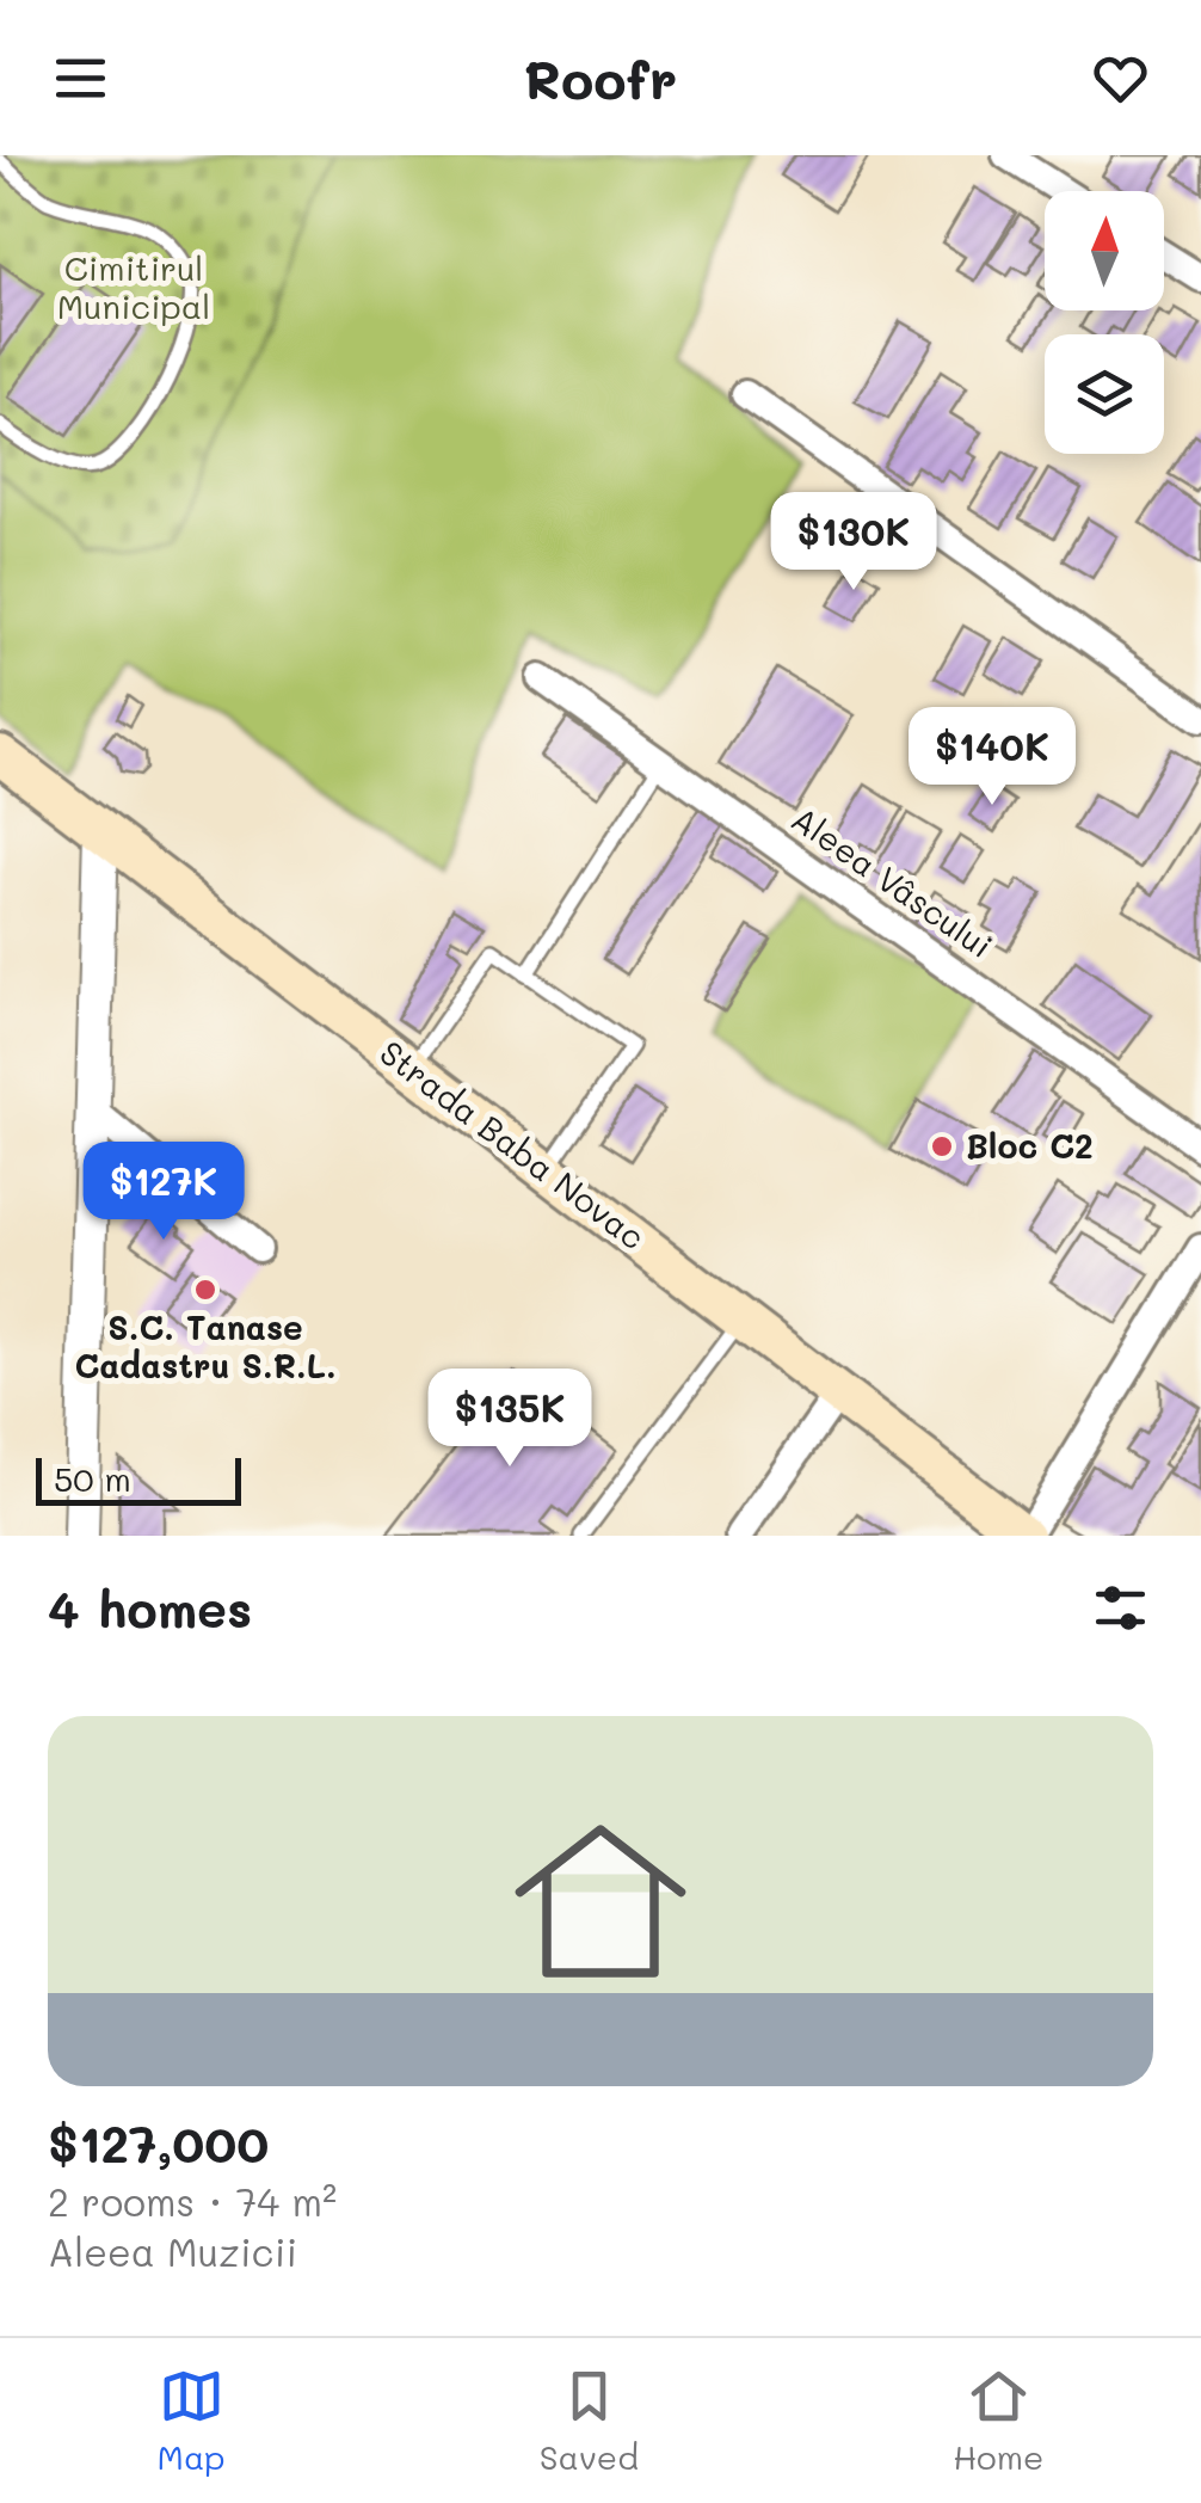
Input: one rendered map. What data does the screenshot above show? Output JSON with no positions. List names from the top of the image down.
{
  "streets": {
    "main road": ["Strada Baba Novac"],
    "street": ["Aleea Vâscului"]
  },
  "parks": ["Cimitirul Municipal"],
  "places": ["Bloc C2", "S.C. Tanase Cadastru S.R.L."],
  "scale_bar": "50 m",
  "north": "top",
  "page": {
    "header": "Roofr",
    "price": [
      "$130K",
      "$140K",
      "$127K",
      "$135K"
    ],
    "scale": "50 m",
    "heading": "4 homes",
    "list": [
      {
        "name": "$127,000",
        "note": "2 rooms · 74 m² · Aleea Muzicii"
      }
    ],
    "tabs": ["Map", "Saved", "Home"]
  }
}
